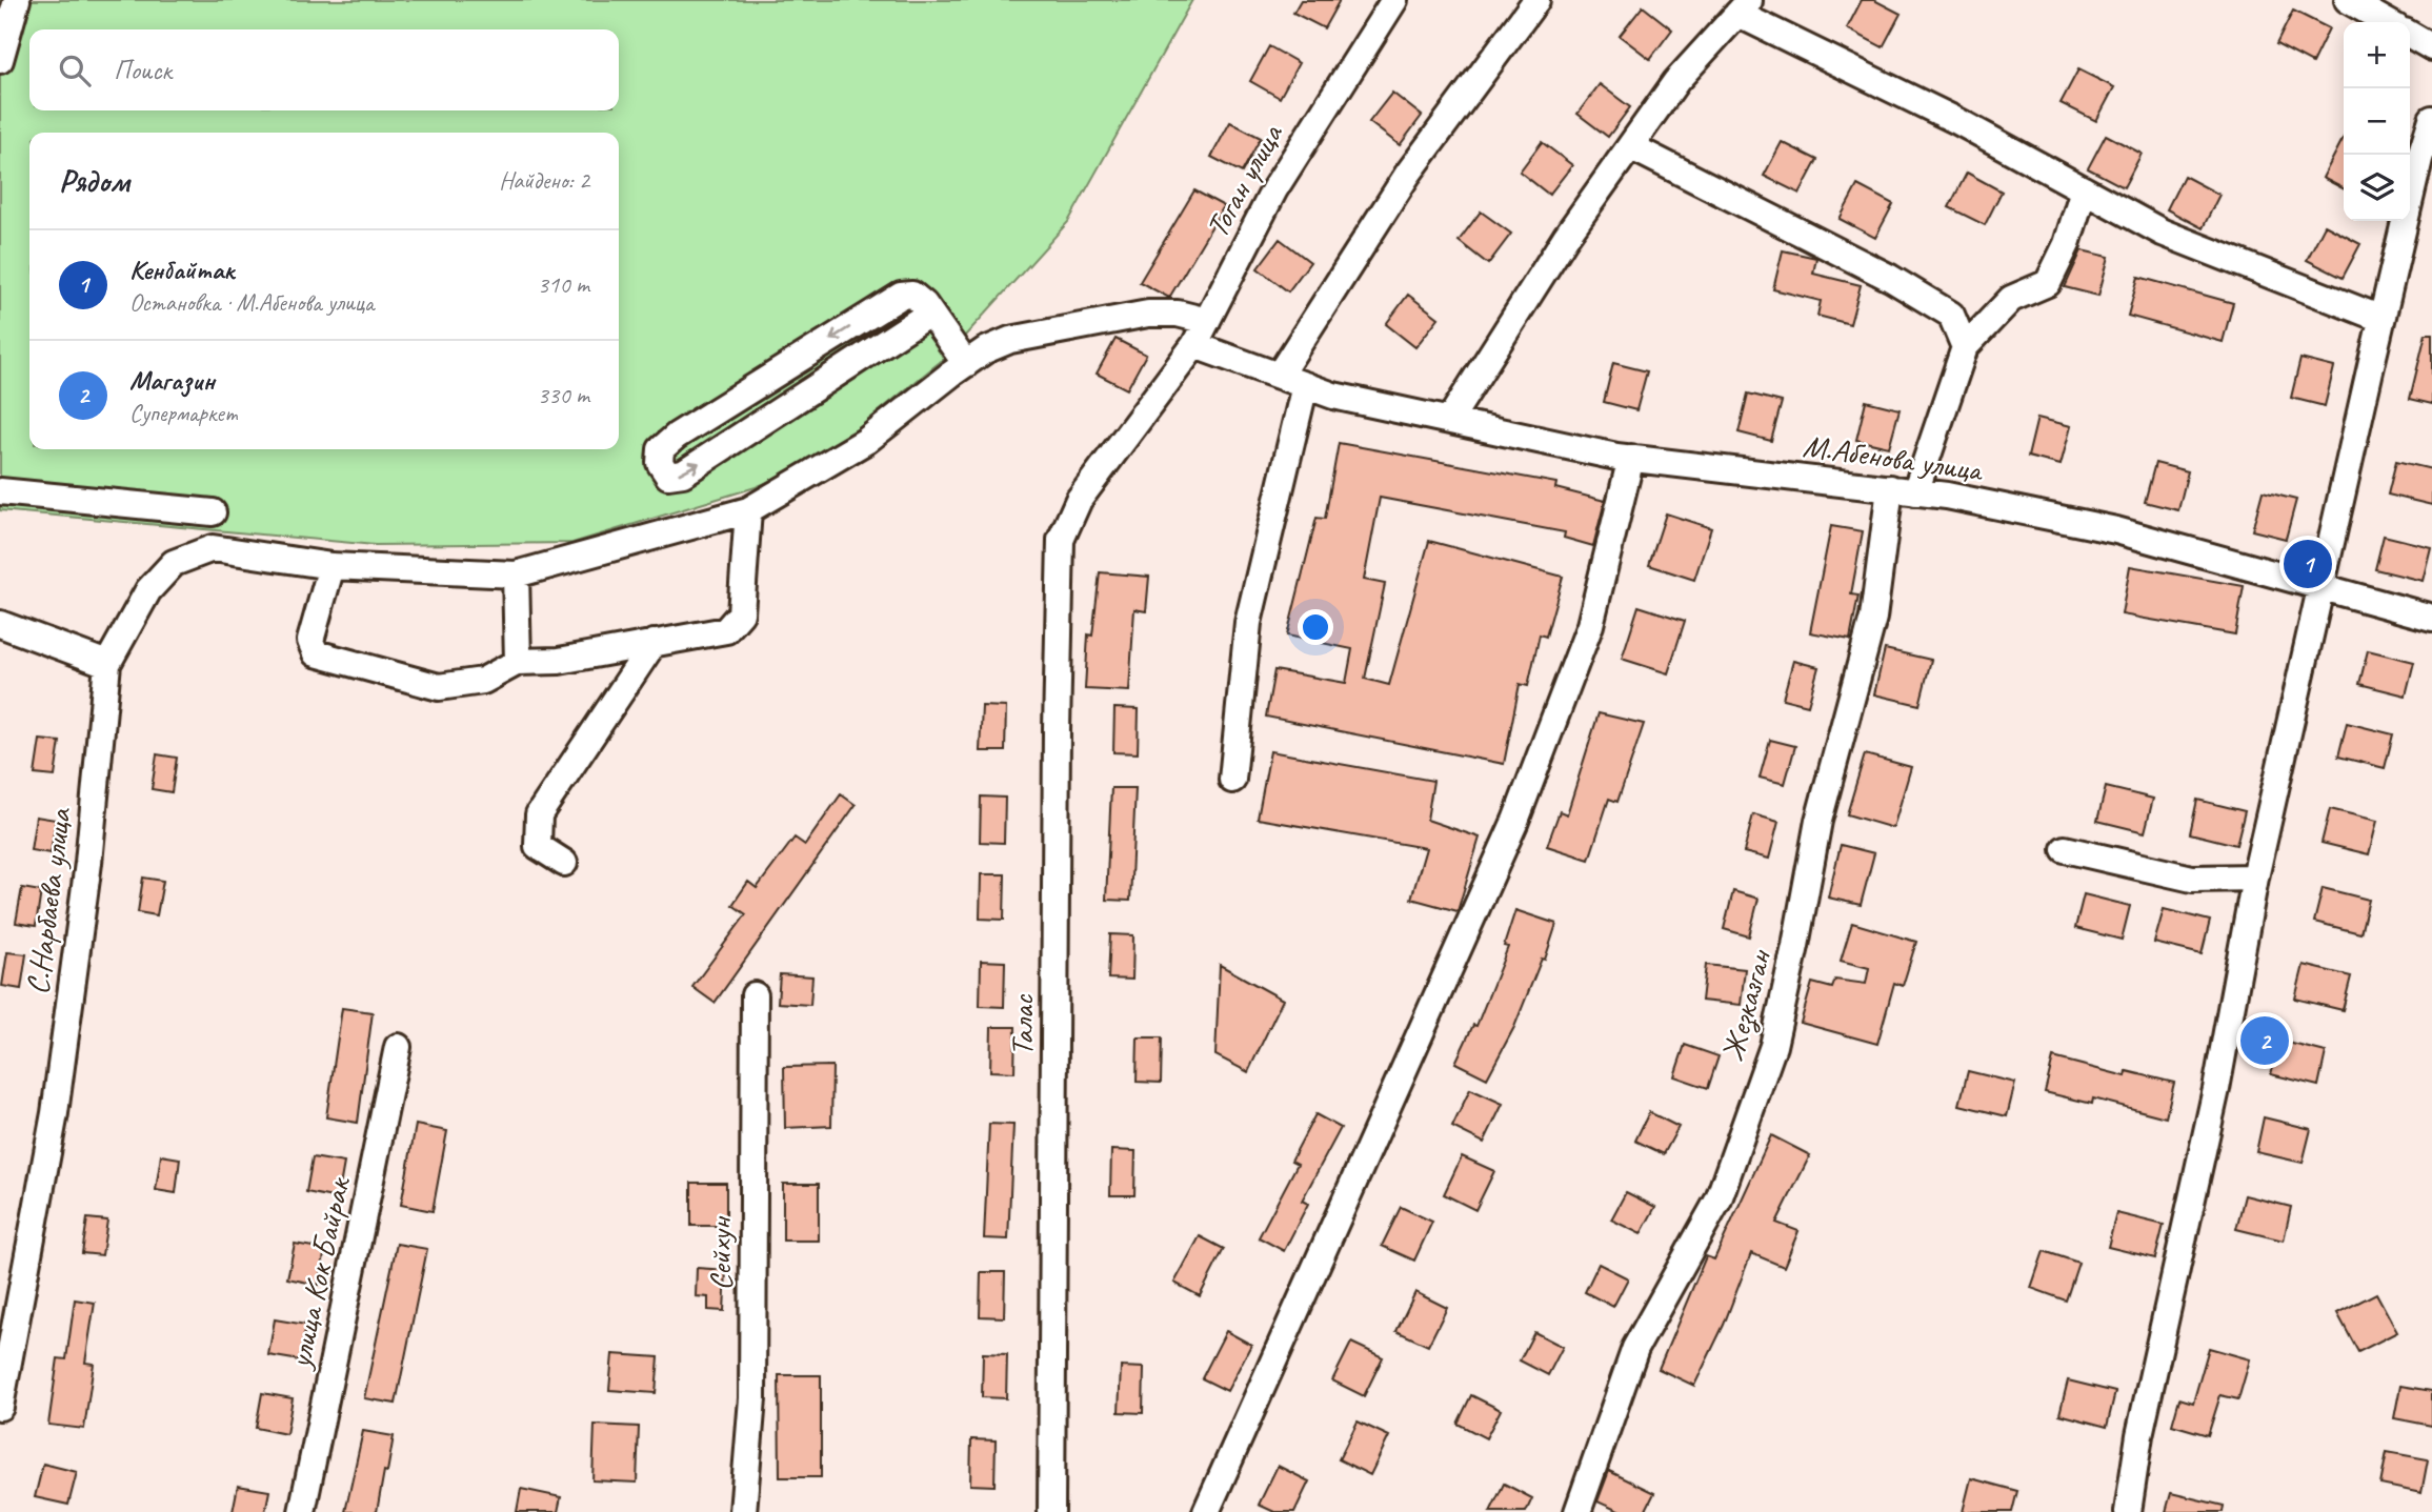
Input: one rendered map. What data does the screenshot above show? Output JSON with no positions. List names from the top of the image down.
{
  "streets": {
    "street": [
      "Тоган улица",
      "М.Абенова улица",
      "С.Нарбаева улица",
      "Жезказган",
      "Талас",
      "Сейхун",
      "улица Кок Байрак"
    ]
  },
  "crossings": [
    ["Тоган улица", "М.Абенова улица"],
    ["Тоган улица", "Талас"],
    ["М.Абенова улица", "Жезказган"]
  ],
  "page": {
    "map_buttons": ["+", "−"],
    "search": "Поиск",
    "heading": ["Рядом", "Найдено: 2"],
    "list": [
      {
        "mark": "1",
        "name": "Кенбайтак",
        "note": "Остановка · М.Абенова улица",
        "value": "310 m"
      },
      {
        "mark": "2",
        "name": "Магазин",
        "note": "Супермаркет",
        "value": "330 m"
      }
    ],
    "pins": ["1", "2"]
  }
}
